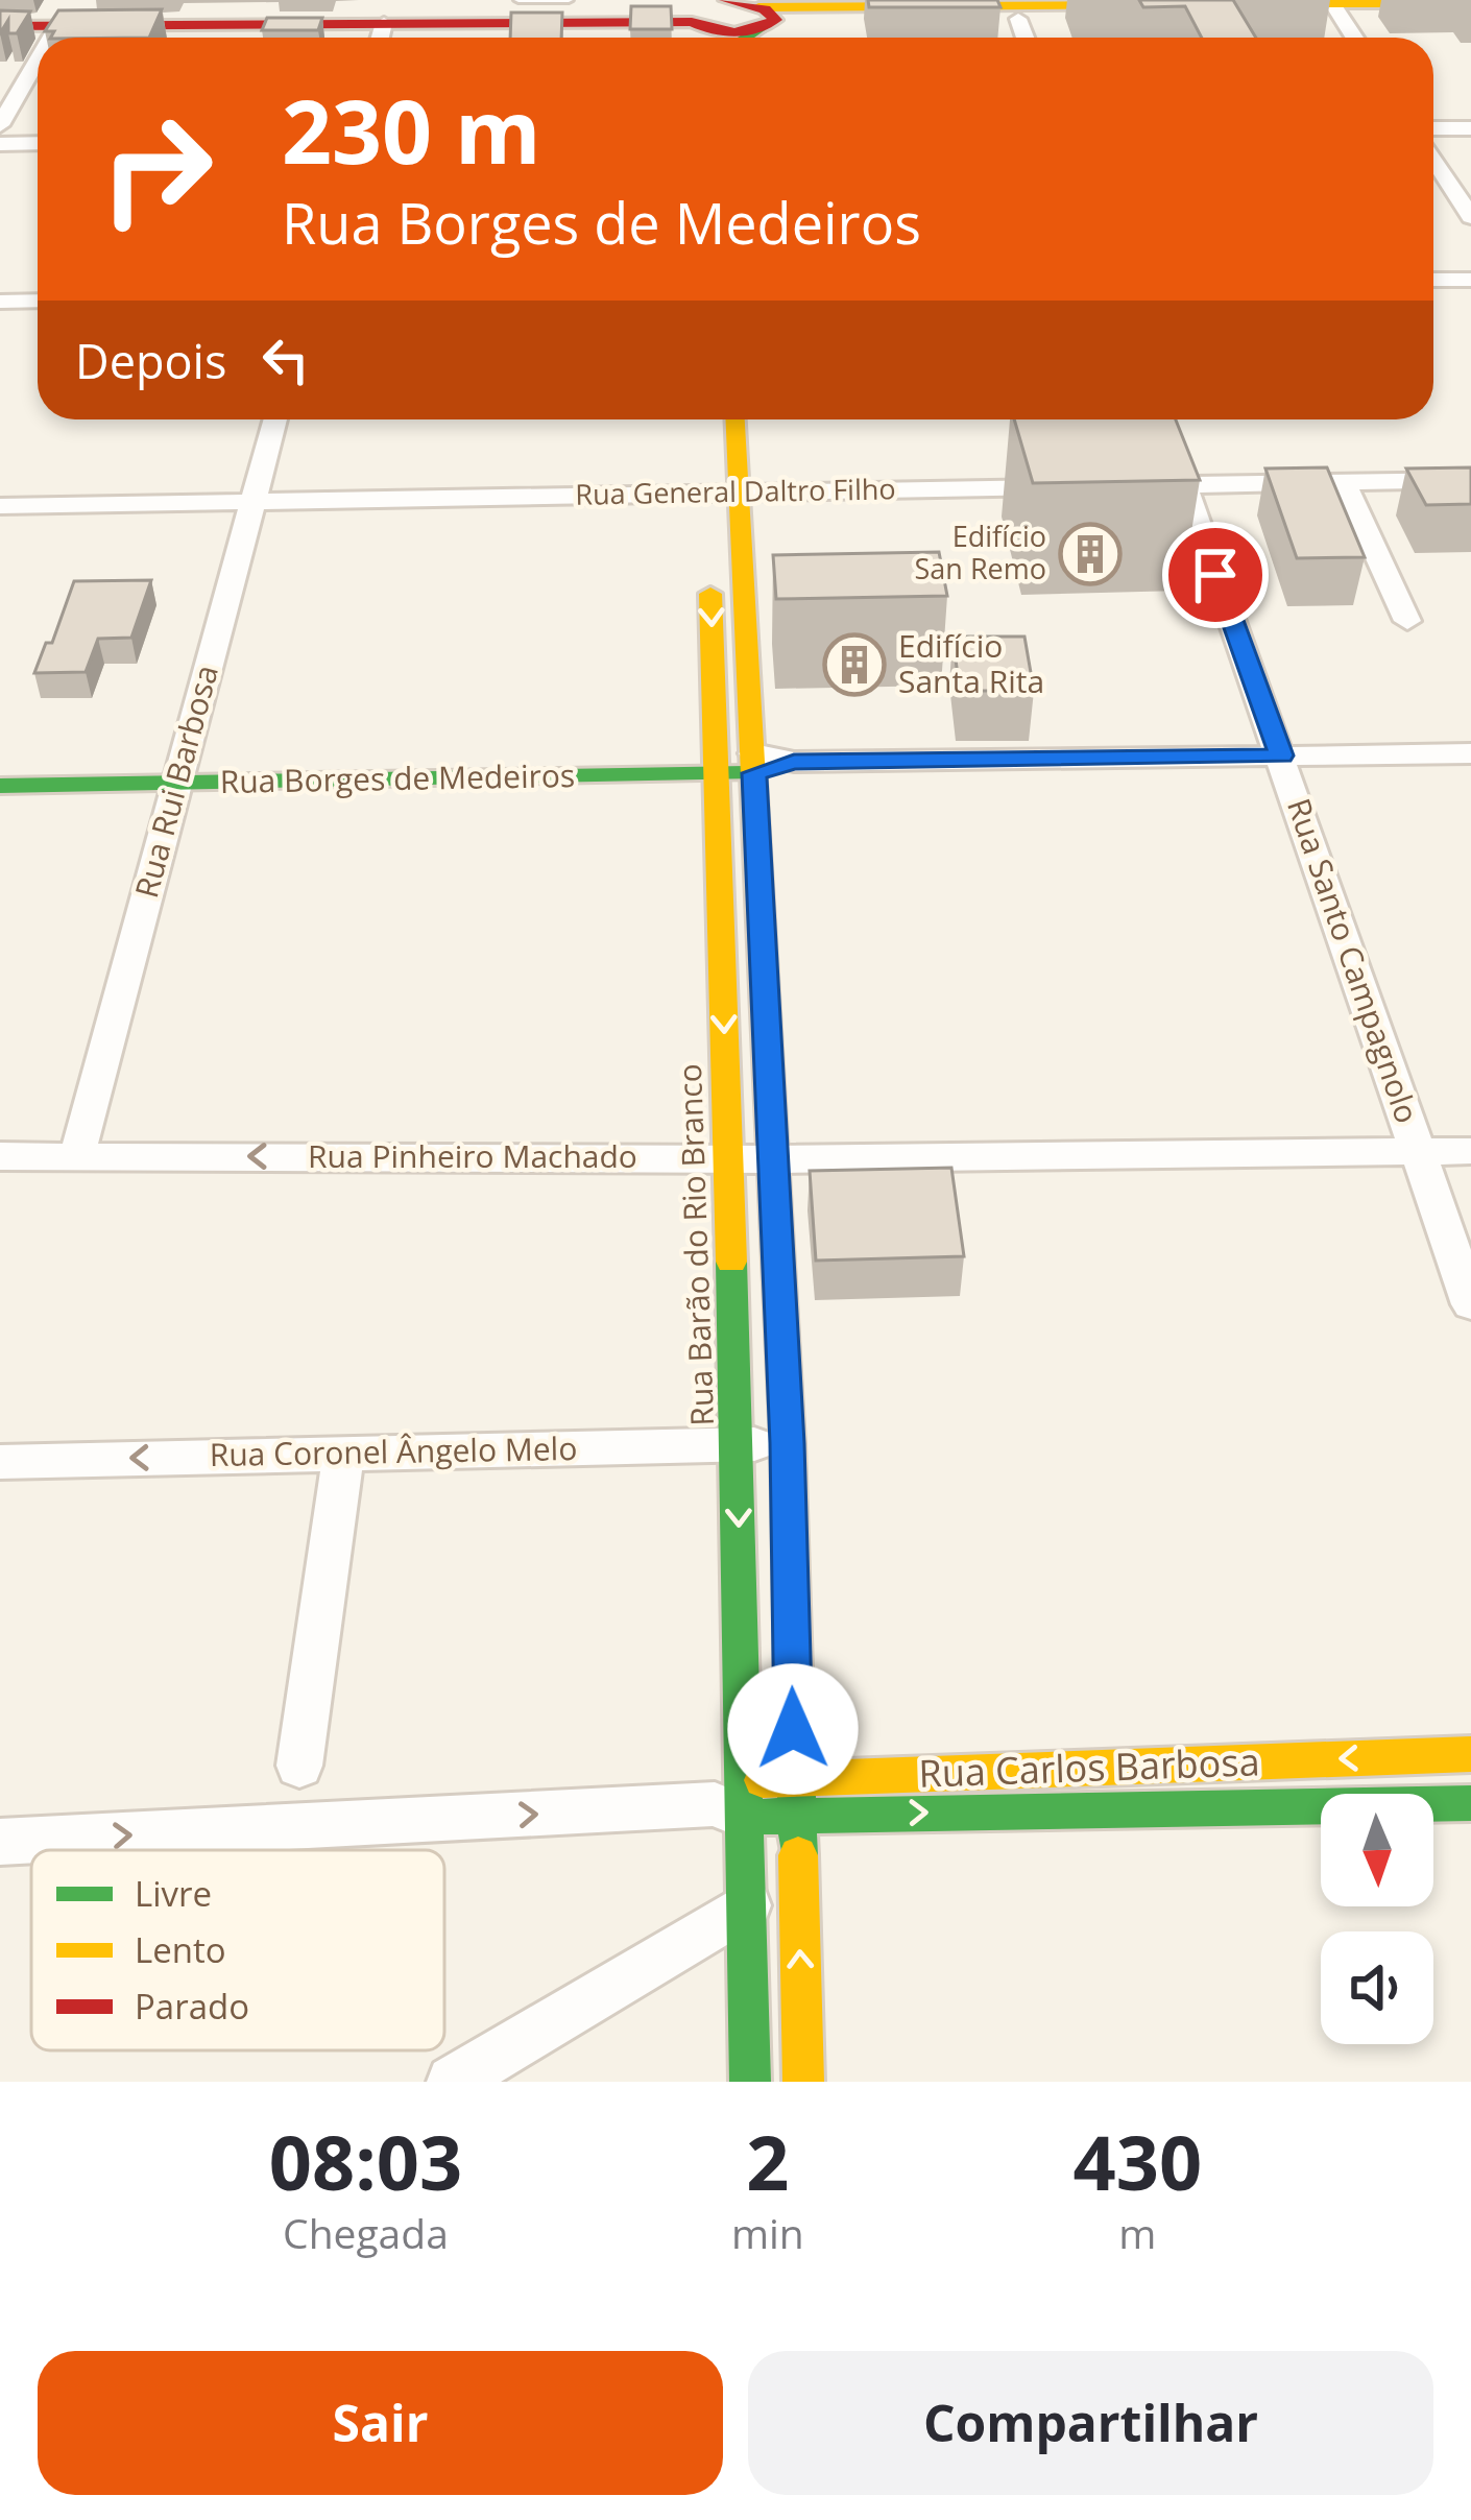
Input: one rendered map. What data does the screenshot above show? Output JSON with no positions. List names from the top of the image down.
{
  "streets": {
    "main road": ["Rua Borges de Medeiros", "Rua Barão do Rio Branco", "Rua Carlos Barbosa"],
    "street": [
      "Rua General Daltro Filho",
      "Rua Rui Barbosa",
      "Rua Santo Campagnolo",
      "Rua Pinheiro Machado",
      "Rua Coronel Ângelo Melo"
    ]
  },
  "crossings": [
    ["Rua General Daltro Filho", "Rua Rui Barbosa"],
    ["Rua Borges de Medeiros", "Rua Rui Barbosa"],
    ["Rua Rui Barbosa", "Rua Pinheiro Machado"],
    ["Rua Santo Campagnolo", "Rua Pinheiro Machado"],
    ["Rua Pinheiro Machado", "Rua Barão do Rio Branco"],
    ["Rua Barão do Rio Branco", "Rua Coronel Ângelo Melo"],
    ["Rua Barão do Rio Branco", "Rua Carlos Barbosa"]
  ],
  "one_way": ["Rua Pinheiro Machado", "Rua Coronel Ângelo Melo"],
  "places": {
    "building": ["Edifício San Remo", "Edifício Santa Rita"]
  },
  "legend": ["Livre", "Lento", "Parado"],
  "north": "bottom",
  "page": {
    "turn": ["230 m", "Rua Borges de Medeiros"],
    "then": "Depois",
    "eta": [
      "08:03",
      "Chegada",
      "2",
      "min",
      "430",
      "m"
    ],
    "buttons": ["Sair", "Compartilhar"]
  }
}
